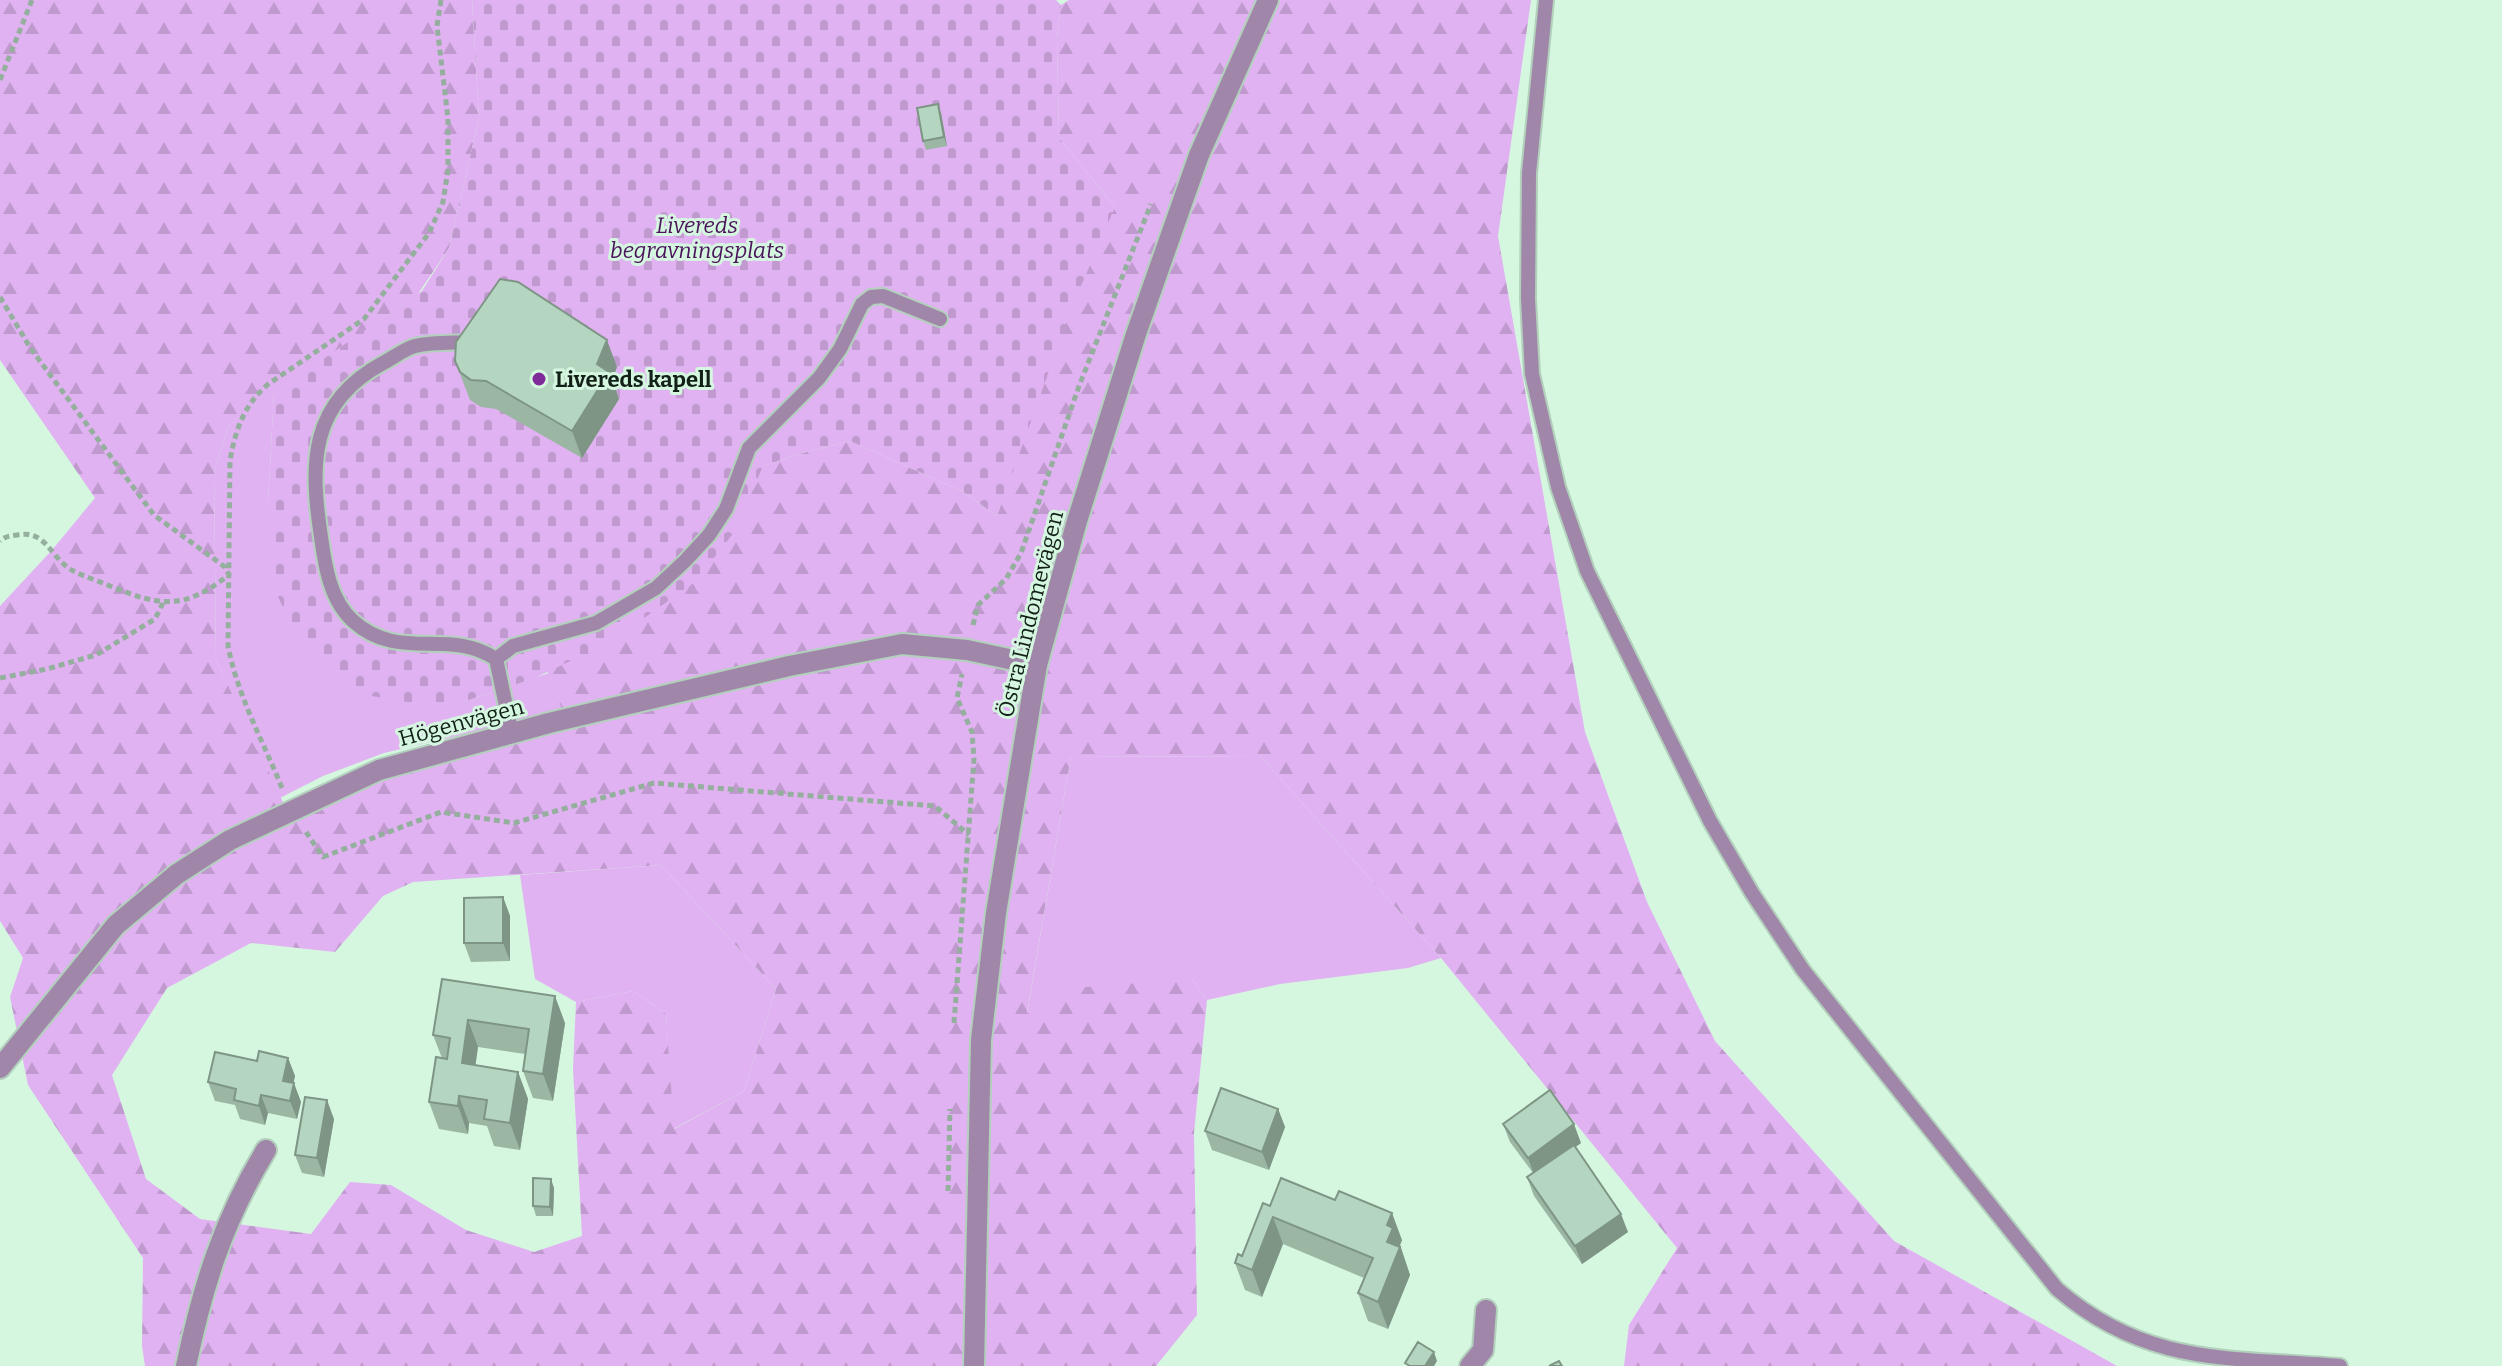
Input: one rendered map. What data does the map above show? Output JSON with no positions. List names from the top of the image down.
{
  "streets": {
    "street": ["Östra Lindomevägen", "Högenvägen"]
  },
  "crossings": [
    ["Östra Lindomevägen", "Högenvägen"]
  ],
  "parks": ["Livereds begravningsplats"],
  "places": ["Livereds kapell"]
}
